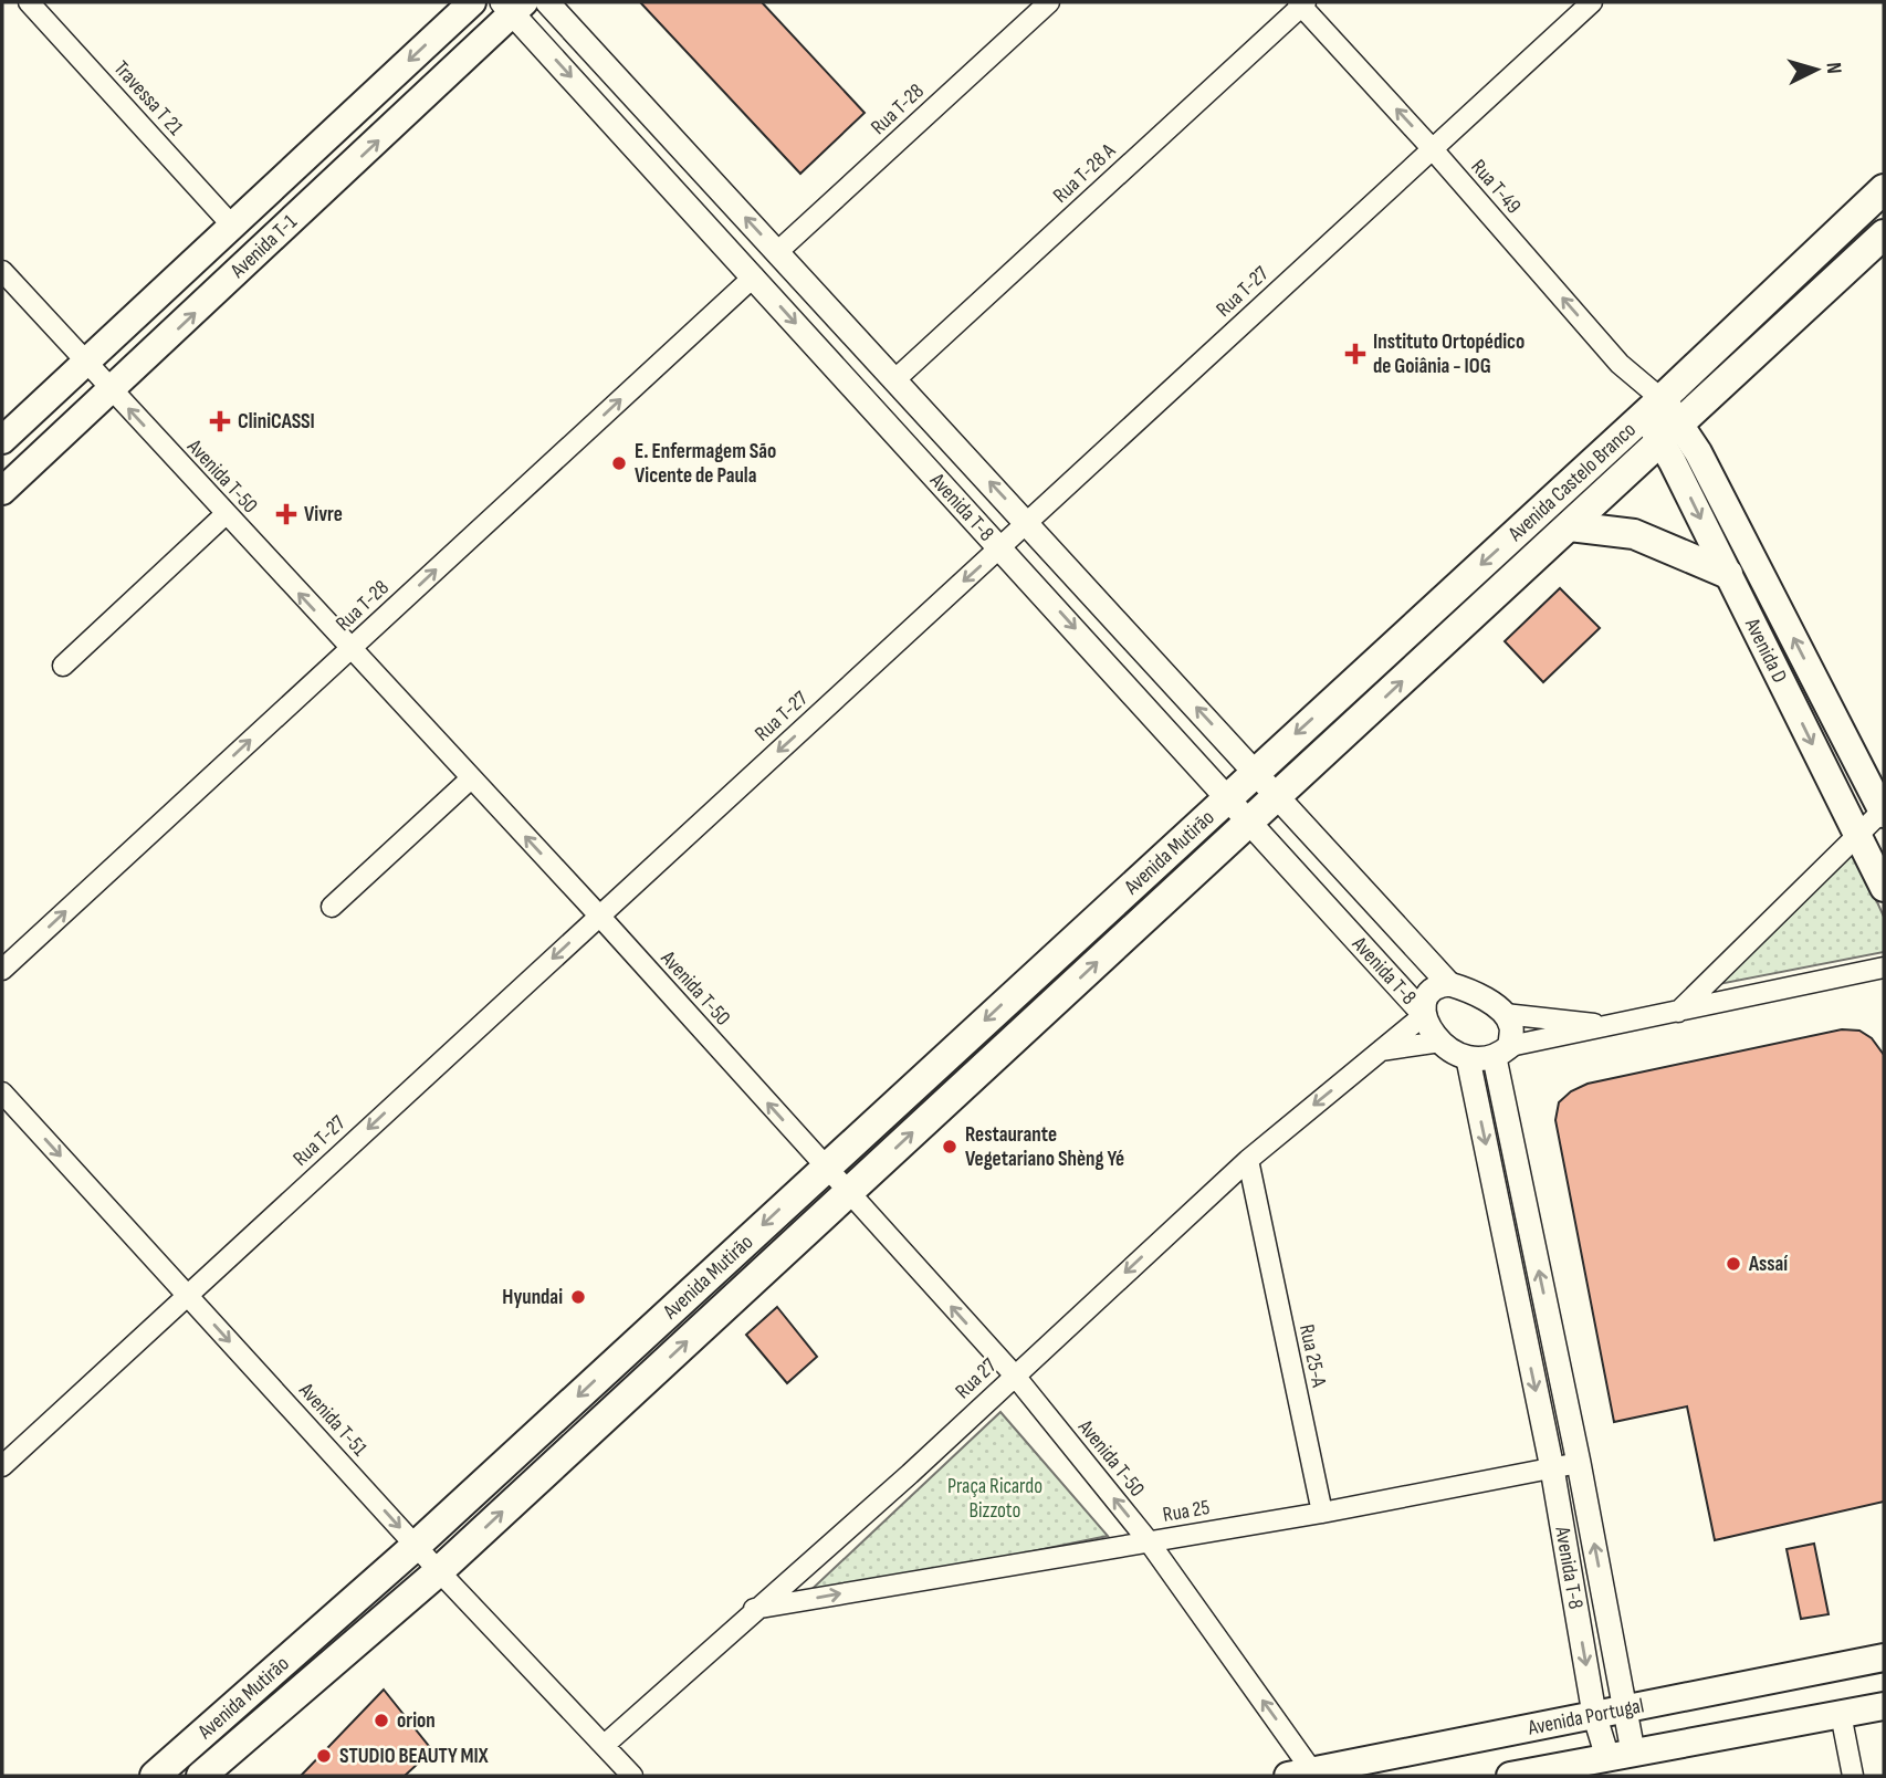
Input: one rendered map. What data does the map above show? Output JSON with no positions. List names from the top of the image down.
{
  "streets": {
    "main road": [
      "Avenida T-1",
      "Avenida Castelo Branco",
      "Avenida D",
      "Avenida Mutirão",
      "Avenida Portugal"
    ],
    "street": [
      "Travessa T 21",
      "Rua T-28",
      "Rua T-28 A",
      "Rua T-49",
      "Rua T-27",
      "Avenida T-50",
      "Avenida T-8",
      "Rua 25-A",
      "Rua 27",
      "Avenida T-51",
      "Rua 25"
    ]
  },
  "crossings": [
    ["Travessa T 21", "Avenida T-1"],
    ["Rua T-28", "Avenida T-50"],
    ["Rua T-28", "Avenida T-8"],
    ["Rua T-28 A", "Rua T-49"],
    ["Rua T-28 A", "Avenida T-8"],
    ["Rua T-49", "Rua T-27"],
    ["Rua T-49", "Avenida Castelo Branco"],
    ["Rua T-49", "Avenida D"],
    ["Avenida T-1", "Avenida T-50"],
    ["Avenida T-1", "Avenida T-8"],
    ["Rua T-27", "Avenida T-50"],
    ["Rua T-27", "Avenida T-8"],
    ["Rua T-27", "Avenida T-51"],
    ["Avenida T-50", "Avenida Mutirão"],
    ["Avenida T-50", "Rua 27"],
    ["Avenida T-50", "Rua 25"],
    ["Avenida T-50", "Avenida Portugal"],
    ["Avenida Castelo Branco", "Avenida T-8"],
    ["Avenida Castelo Branco", "Avenida D"],
    ["Avenida Castelo Branco", "Avenida Mutirão"],
    ["Avenida T-8", "Avenida Mutirão"],
    ["Avenida T-8", "Rua 27"],
    ["Avenida T-8", "Rua 25"],
    ["Avenida T-8", "Avenida Portugal"],
    ["Avenida Mutirão", "Avenida T-51"],
    ["Rua 25-A", "Rua 27"],
    ["Rua 25-A", "Rua 25"],
    ["Rua 27", "Avenida T-51"],
    ["Rua 27", "Rua 25"]
  ],
  "one_way": [
    "Rua T-28",
    "Rua T-49",
    "Rua T-27",
    "Avenida T-50",
    "Rua 27",
    "Avenida T-51",
    "Rua 25"
  ],
  "parks": ["Praça Ricardo Bizzoto"],
  "places": {
    "health": ["Instituto Ortopédico de Goiânia - IOG", "CliniCASSI", "Vivre"],
    "other": [
      "E. Enfermagem São Vicente de Paula",
      "Restaurante Vegetariano Shèng Yé",
      "Assaí",
      "Hyundai",
      "orion",
      "STUDIO BEAUTY MIX"
    ]
  },
  "north": "right"
}
